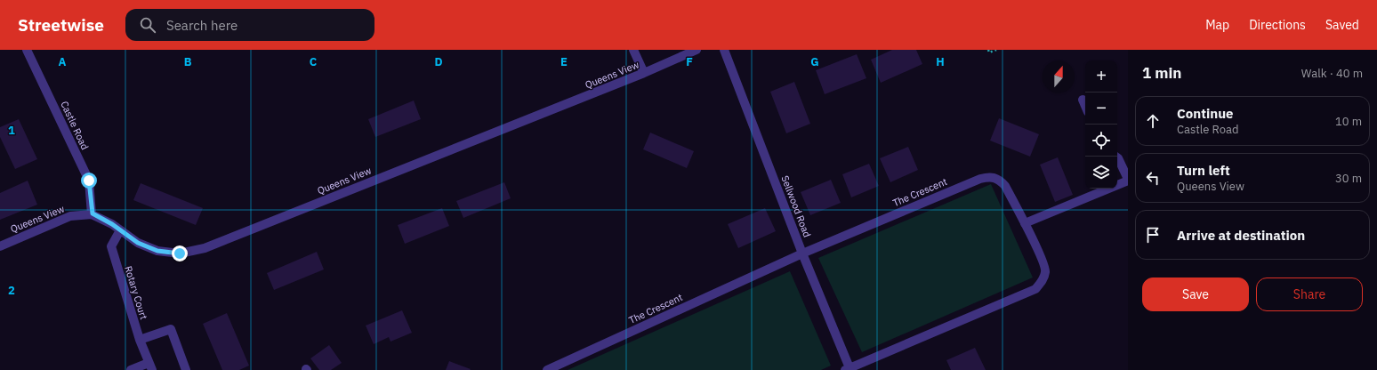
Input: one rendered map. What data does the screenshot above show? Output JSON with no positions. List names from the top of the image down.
{
  "streets": {
    "street": [
      "Queens View",
      "Castle Road",
      "The Crescent",
      "Sellwood Road",
      "Rotary Court"
    ]
  },
  "crossings": [
    ["Queens View", "Castle Road"],
    ["Queens View", "Rotary Court"],
    ["The Crescent", "Sellwood Road"]
  ],
  "north": "top",
  "page": {
    "header": "Streetwise",
    "search": "Search here",
    "nav": ["Map", "Directions", "Saved"],
    "heading": ["1 min", "Walk · 40 m"],
    "map_buttons": ["+", "−"],
    "list": [
      ["Continue", "Castle Road", "10 m"],
      ["Turn left", "Queens View", "30 m"],
      "Arrive at destination"
    ],
    "buttons": ["Save", "Share"]
  },
  "grid": {
    "columns": [
      "A",
      "B",
      "C",
      "D",
      "E",
      "F",
      "G",
      "H"
    ],
    "rows": ["1", "2"]
  }
}
